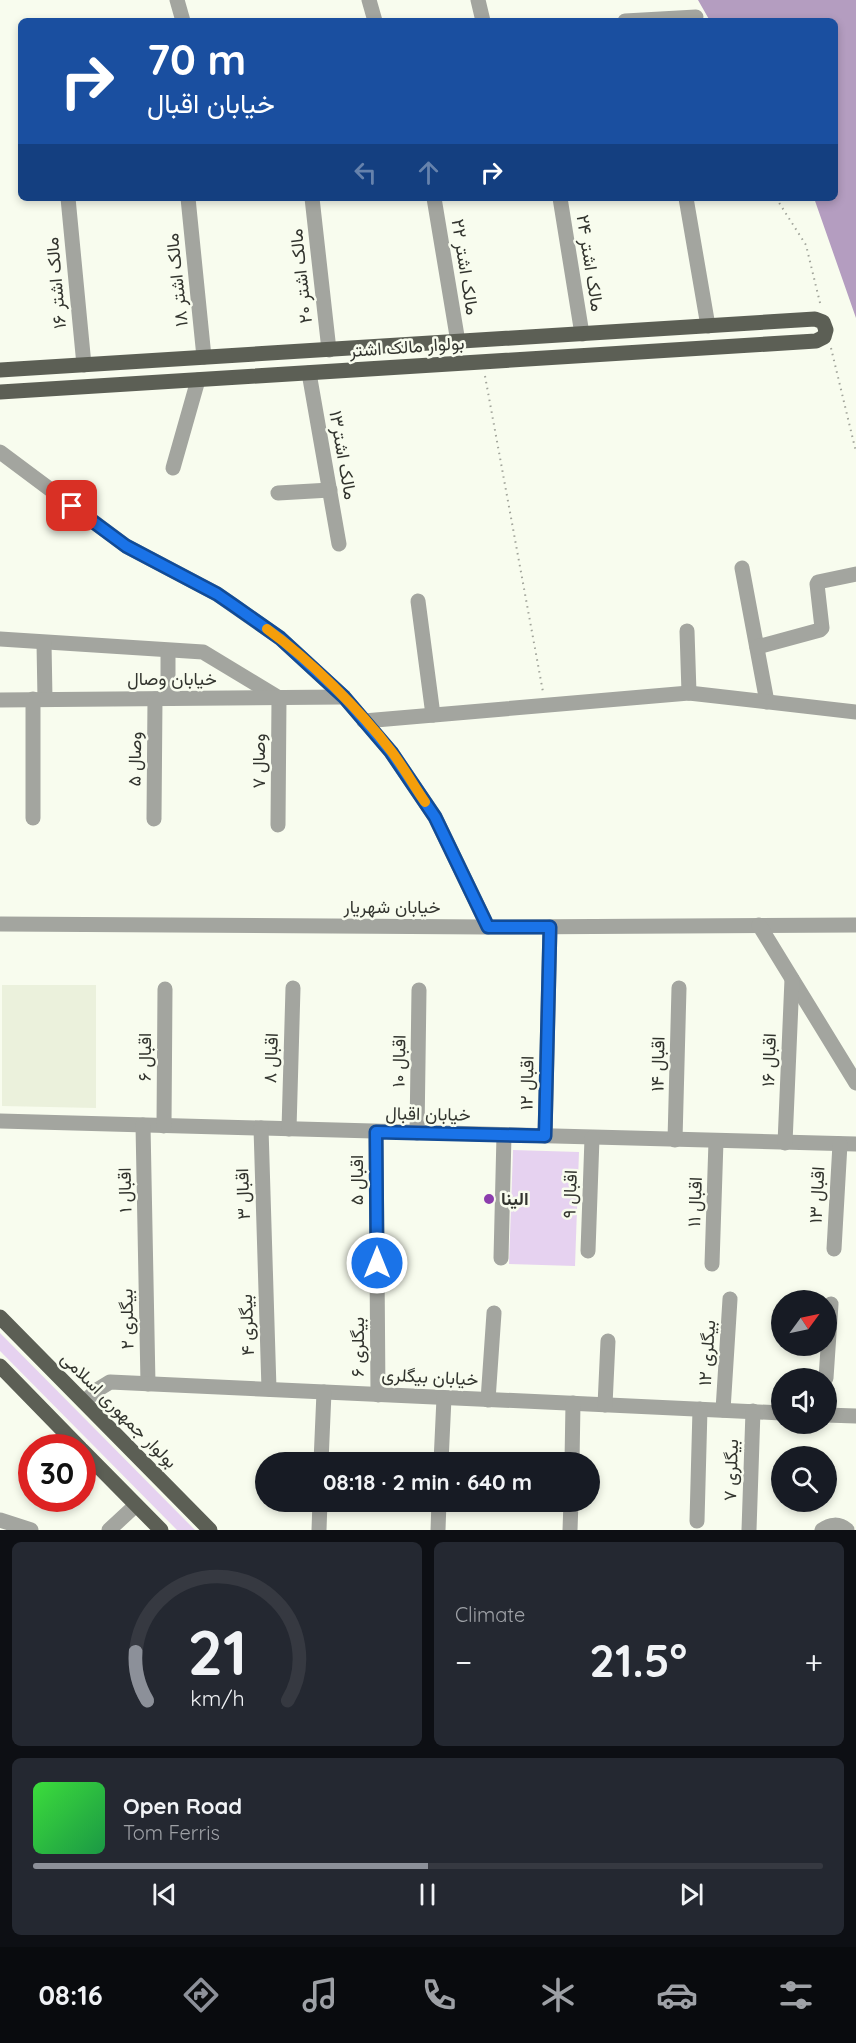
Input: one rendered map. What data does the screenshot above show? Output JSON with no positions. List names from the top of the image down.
{
  "streets": {
    "main road": ["بولوار مالک اشتر", "بولوار جمهوری اسلامی"],
    "street": [
      "مالک اشتر ۲۴",
      "مالک اشتر ۲۲",
      "مالک اشتر ۲۰",
      "مالک اشتر ۱۸",
      "مالک اشتر ۱۶",
      "مالک اشتر۱۳",
      "خیابان وصال",
      "وصال ۵",
      "وصال ۷",
      "خیابان شهریار",
      "اقبال ۶",
      "اقبال ۸",
      "اقبال ۱۶",
      "اقبال ۱۰",
      "اقبال ۱۴",
      "اقبال ۱۲",
      "خیابان اقبال",
      "اقبال ۵",
      "اقبال ۱",
      "اقبال ۳",
      "اقبال ۹",
      "اقبال ۱۳",
      "اقبال ۱۱",
      "بیگلری ۲",
      "بیگلری ۴",
      "بیگلری ۶",
      "بیگلری ۱۲",
      "خیابان بیگلری",
      "بیگلری ۷"
    ]
  },
  "crossings": [
    ["مالک اشتر ۲۴", "بولوار مالک اشتر"],
    ["مالک اشتر ۲۲", "بولوار مالک اشتر"],
    ["مالک اشتر ۲۰", "بولوار مالک اشتر"],
    ["مالک اشتر ۱۸", "بولوار مالک اشتر"],
    ["مالک اشتر ۱۶", "بولوار مالک اشتر"],
    ["بولوار مالک اشتر", "مالک اشتر۱۳"],
    ["خیابان وصال", "وصال ۵"],
    ["خیابان وصال", "وصال ۷"],
    ["خیابان شهریار", "اقبال ۱۲"],
    ["اقبال ۶", "خیابان اقبال"],
    ["اقبال ۸", "خیابان اقبال"],
    ["اقبال ۱۶", "خیابان اقبال"],
    ["اقبال ۱۰", "خیابان اقبال"],
    ["اقبال ۱۴", "خیابان اقبال"],
    ["اقبال ۱۲", "خیابان اقبال"],
    ["خیابان اقبال", "اقبال ۵"],
    ["خیابان اقبال", "اقبال ۱"],
    ["خیابان اقبال", "اقبال ۳"],
    ["خیابان اقبال", "اقبال ۹"],
    ["خیابان اقبال", "اقبال ۱۳"],
    ["خیابان اقبال", "اقبال ۱۱"],
    ["اقبال ۵", "بیگلری ۶"],
    ["اقبال ۱", "بیگلری ۲"],
    ["اقبال ۳", "بیگلری ۴"],
    ["بیگلری ۲", "خیابان بیگلری"],
    ["بیگلری ۴", "خیابان بیگلری"],
    ["بیگلری ۶", "خیابان بیگلری"],
    ["بیگلری ۱۲", "خیابان بیگلری"],
    ["خیابان بیگلری", "بولوار جمهوری اسلامی"],
    ["خیابان بیگلری", "بیگلری ۷"]
  ],
  "places": ["الینا"],
  "north": "top right",
  "page": {
    "turn": ["70 m", "خیابان اقبال"],
    "limit": "30",
    "trip": "08:18 · 2 min · 640 m",
    "tile": "Climate",
    "heat": ["−", "21.5°", "+"],
    "song": ["Open Road", "Tom Ferris"],
    "tabs": "08:16",
    "gauge": ["21", "km/h"]
  }
}
